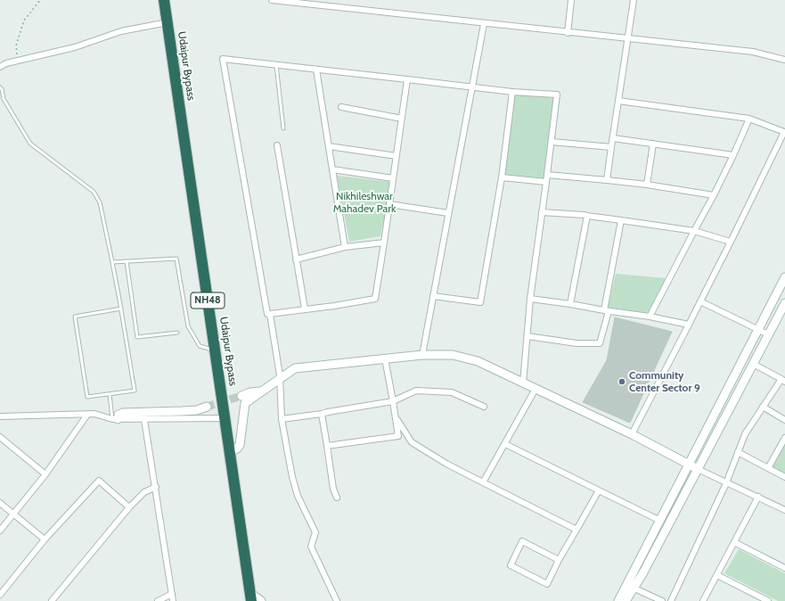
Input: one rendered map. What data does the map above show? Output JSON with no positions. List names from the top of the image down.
{
  "streets": {
    "highway": ["Udaipur Bypass", "NH48"]
  },
  "parks": ["Nikhileshwar Mahadev Park"],
  "places": ["Community Center Sector 9"]
}
